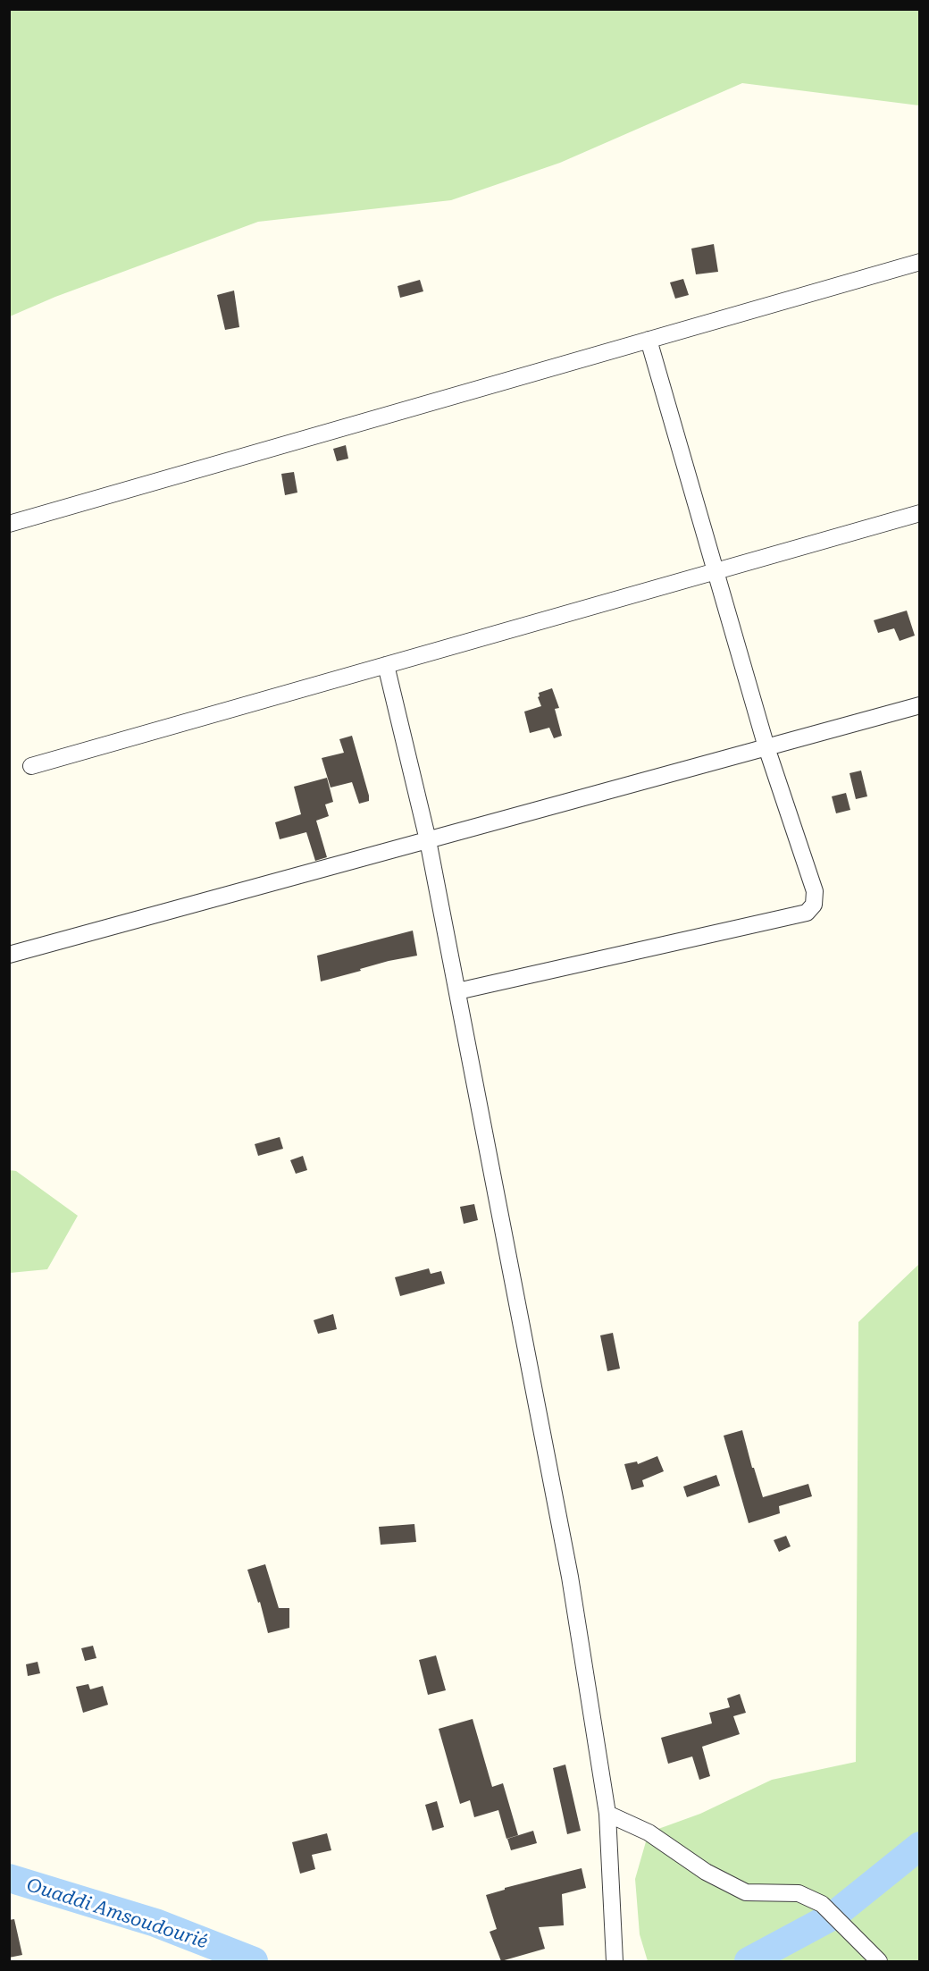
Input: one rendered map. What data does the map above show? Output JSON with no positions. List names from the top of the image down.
{
  "water": ["Ouaddi Amsoudourié"]
}
